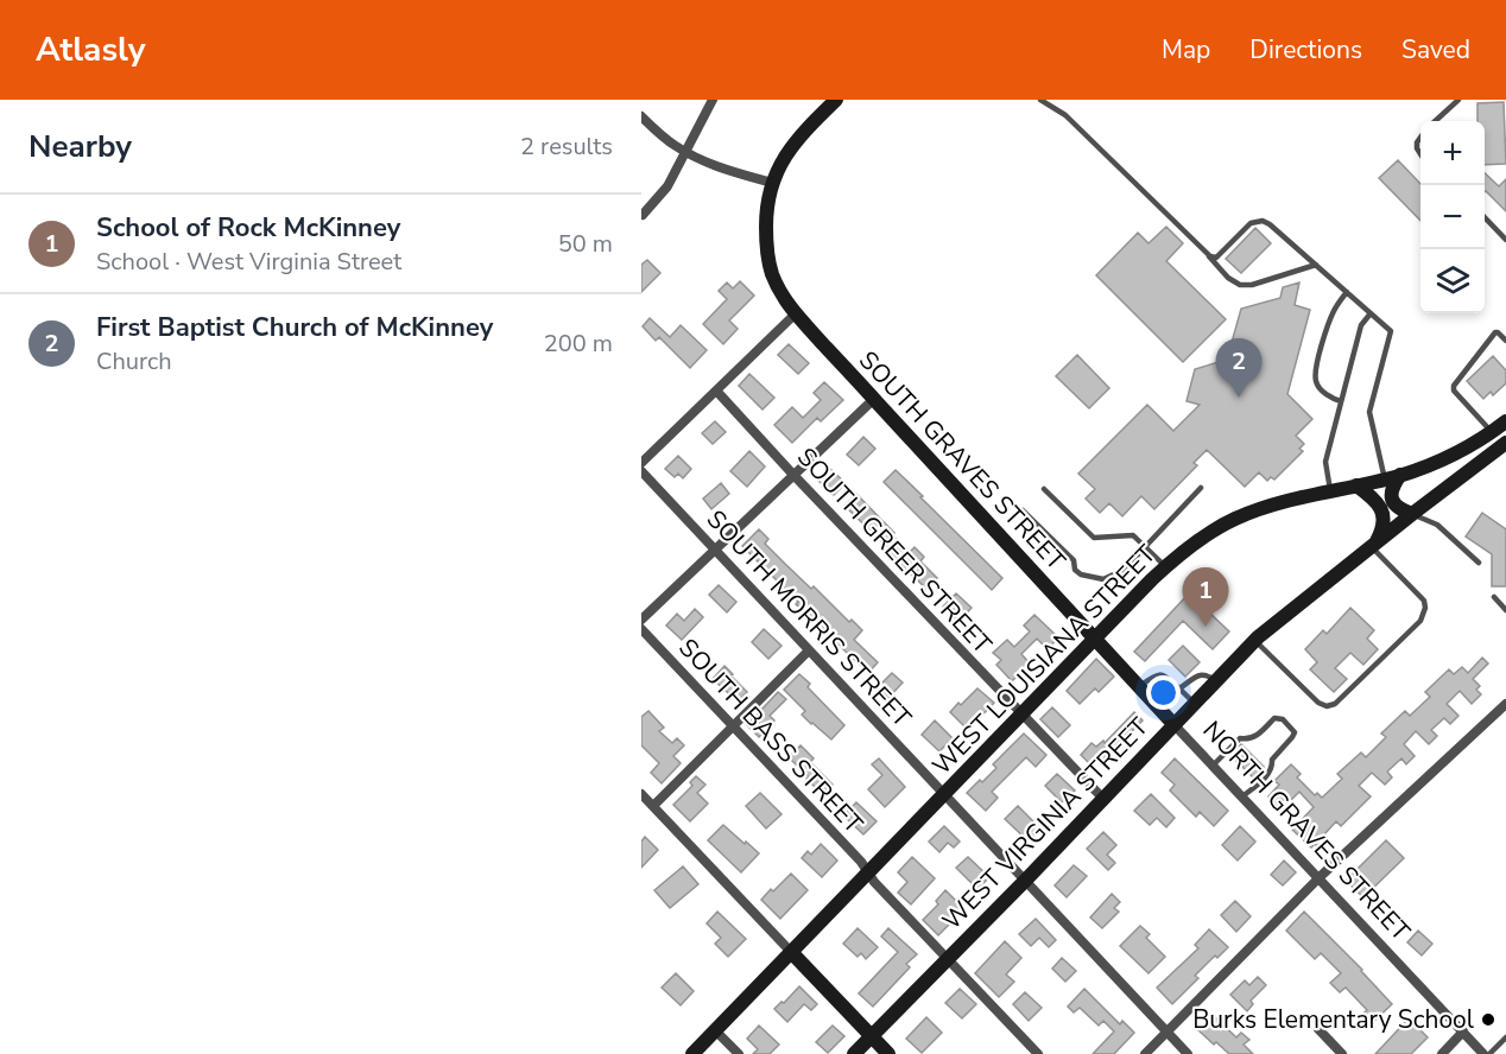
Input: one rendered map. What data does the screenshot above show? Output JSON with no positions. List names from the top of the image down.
{
  "streets": {
    "main road": [
      "SOUTH GRAVES STREET",
      "WEST LOUISIANA STREET",
      "WEST VIRGINIA STREET",
      "NORTH GRAVES STREET"
    ],
    "street": ["SOUTH GREER STREET", "SOUTH MORRIS STREET", "SOUTH BASS STREET"]
  },
  "crossings": [
    ["SOUTH GRAVES STREET", "WEST LOUISIANA STREET"],
    ["SOUTH GRAVES STREET", "NORTH GRAVES STREET"],
    ["SOUTH GREER STREET", "WEST LOUISIANA STREET"],
    ["SOUTH GREER STREET", "WEST VIRGINIA STREET"],
    ["SOUTH MORRIS STREET", "WEST LOUISIANA STREET"],
    ["SOUTH MORRIS STREET", "WEST VIRGINIA STREET"],
    ["WEST LOUISIANA STREET", "SOUTH BASS STREET"],
    ["WEST LOUISIANA STREET", "NORTH GRAVES STREET"],
    ["SOUTH BASS STREET", "WEST VIRGINIA STREET"],
    ["WEST VIRGINIA STREET", "NORTH GRAVES STREET"]
  ],
  "places": ["Burks Elementary School"],
  "page": {
    "header": "Atlasly",
    "nav": ["Map", "Directions", "Saved"],
    "heading": ["Nearby", "2 results"],
    "map_buttons": ["+", "−"],
    "list": [
      {
        "mark": "1",
        "name": "School of Rock McKinney",
        "note": "School · West Virginia Street",
        "value": "50 m"
      },
      {
        "mark": "2",
        "name": "First Baptist Church of McKinney",
        "note": "Church",
        "value": "200 m"
      }
    ],
    "pins": ["2", "1"]
  }
}
